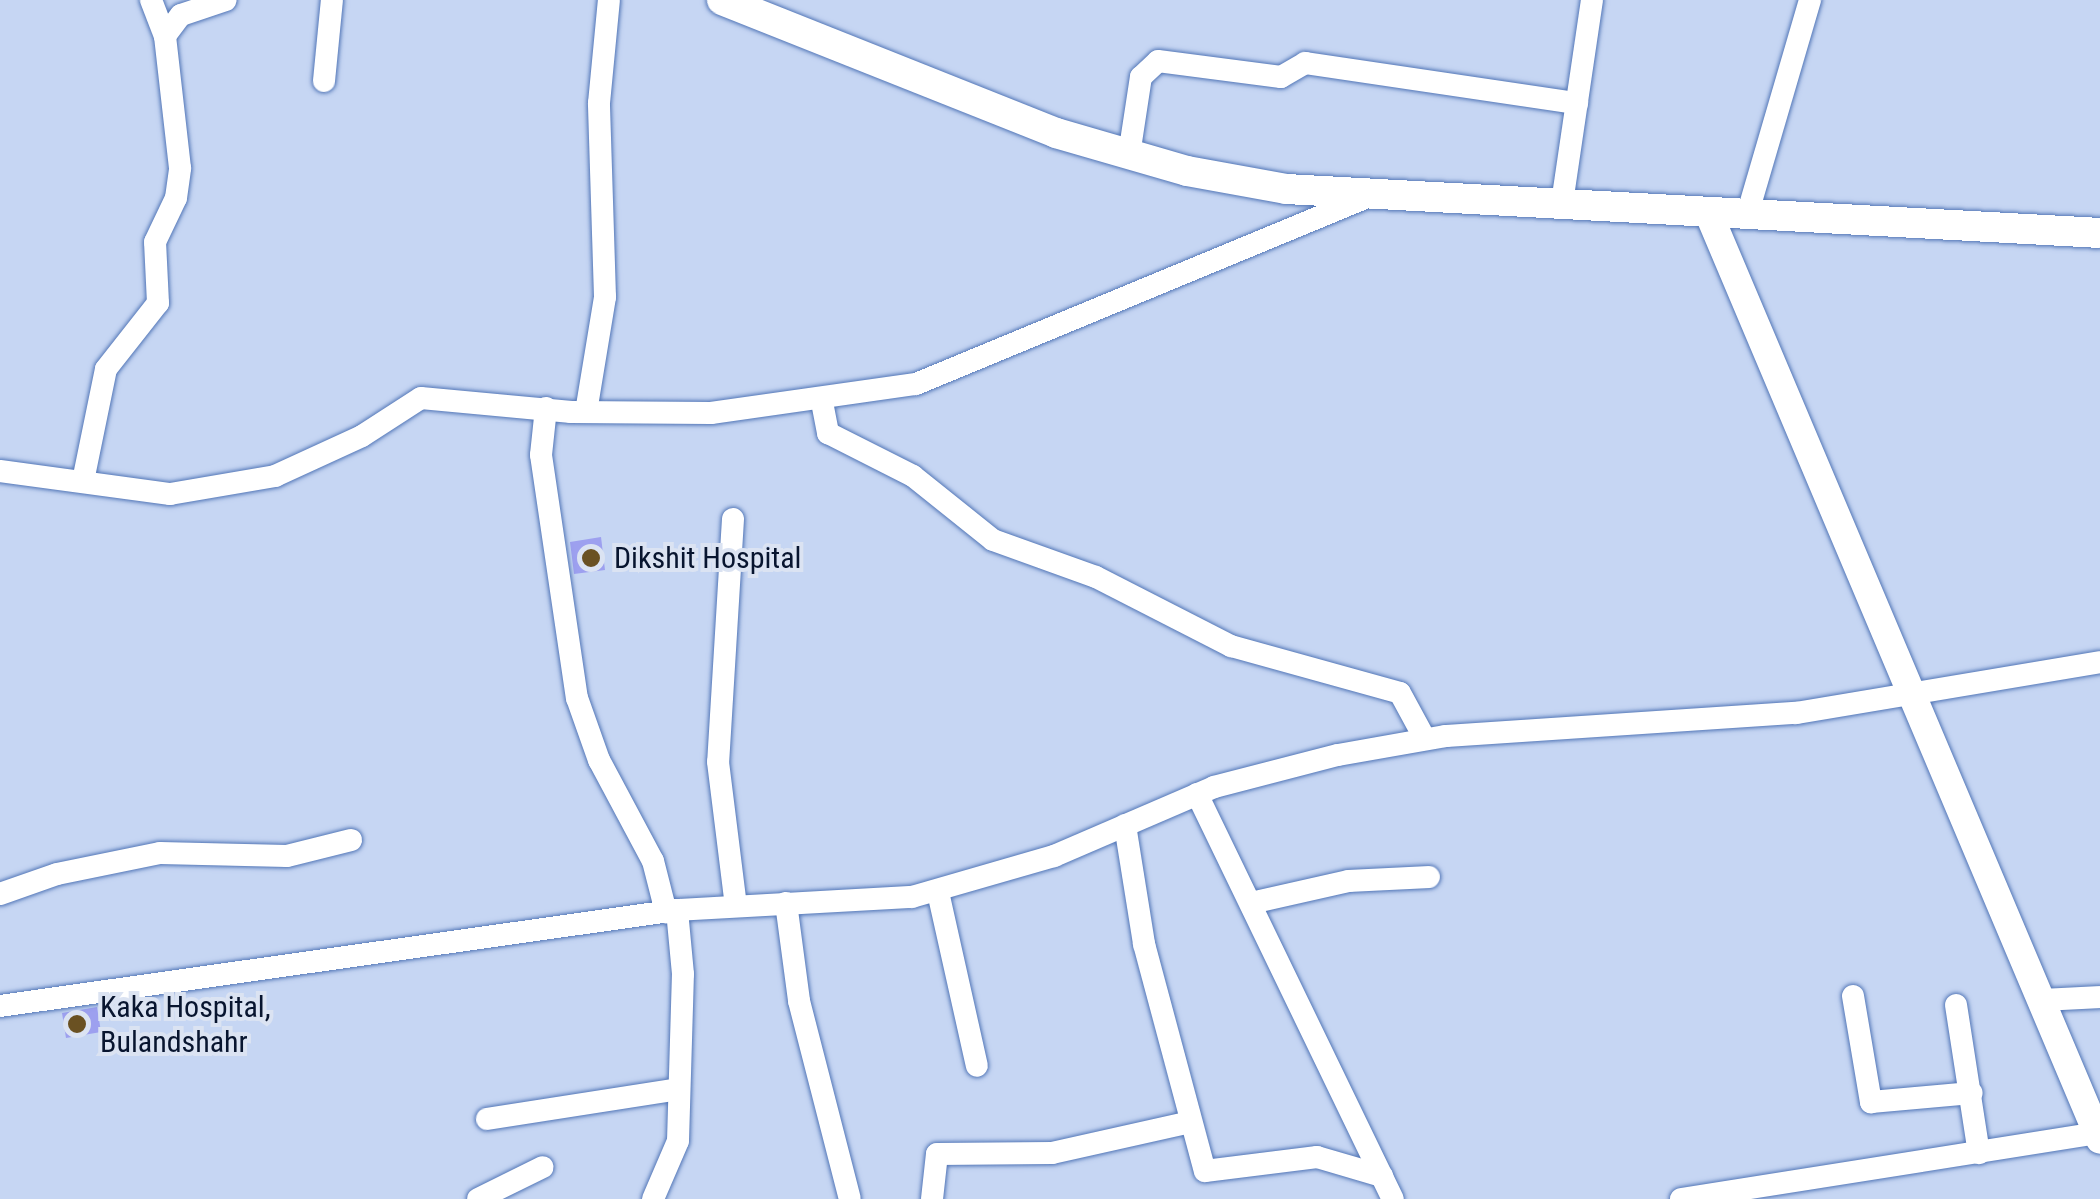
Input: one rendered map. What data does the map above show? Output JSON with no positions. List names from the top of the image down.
{
  "places": ["Dikshit Hospital", "Kaka Hospital, Bulandshahr"]
}
